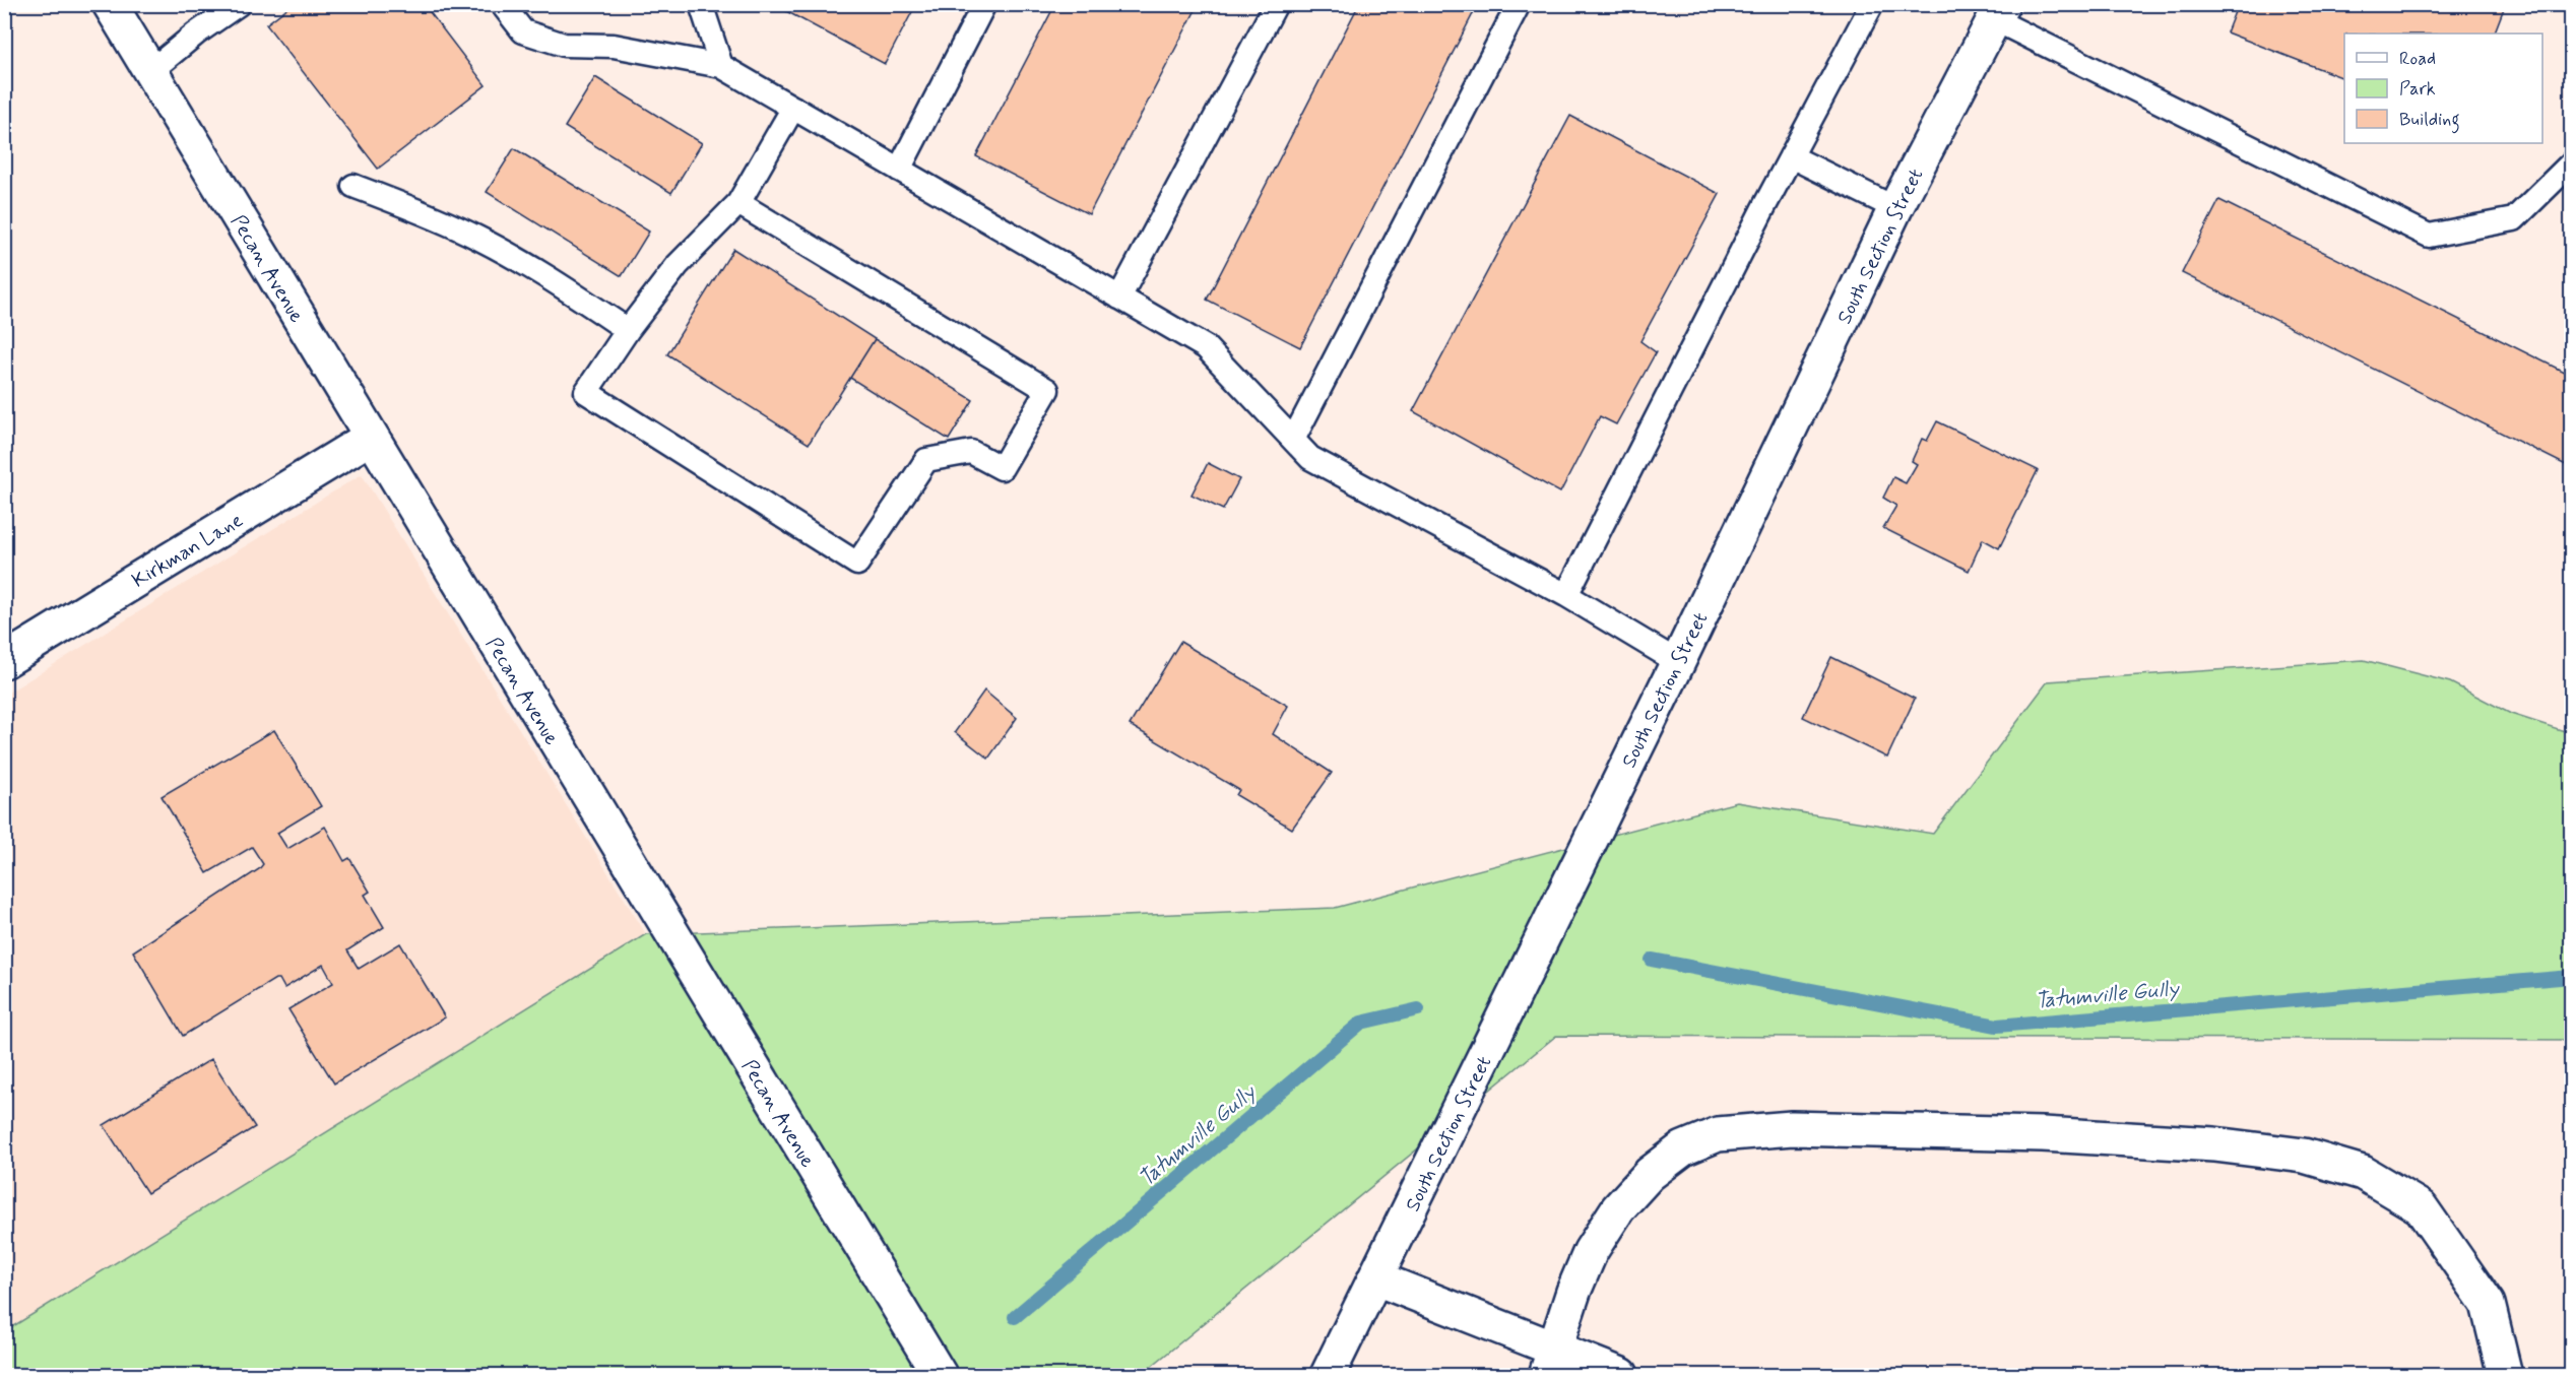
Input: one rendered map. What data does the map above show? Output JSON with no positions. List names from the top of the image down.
{
  "streets": {
    "street": ["South Section Street", "Pecan Avenue", "Kirkman Lane"]
  },
  "crossings": [
    ["Pecan Avenue", "Kirkman Lane"]
  ],
  "water": ["Tatumville Gully"],
  "legend": ["Road", "Park", "Building"]
}
